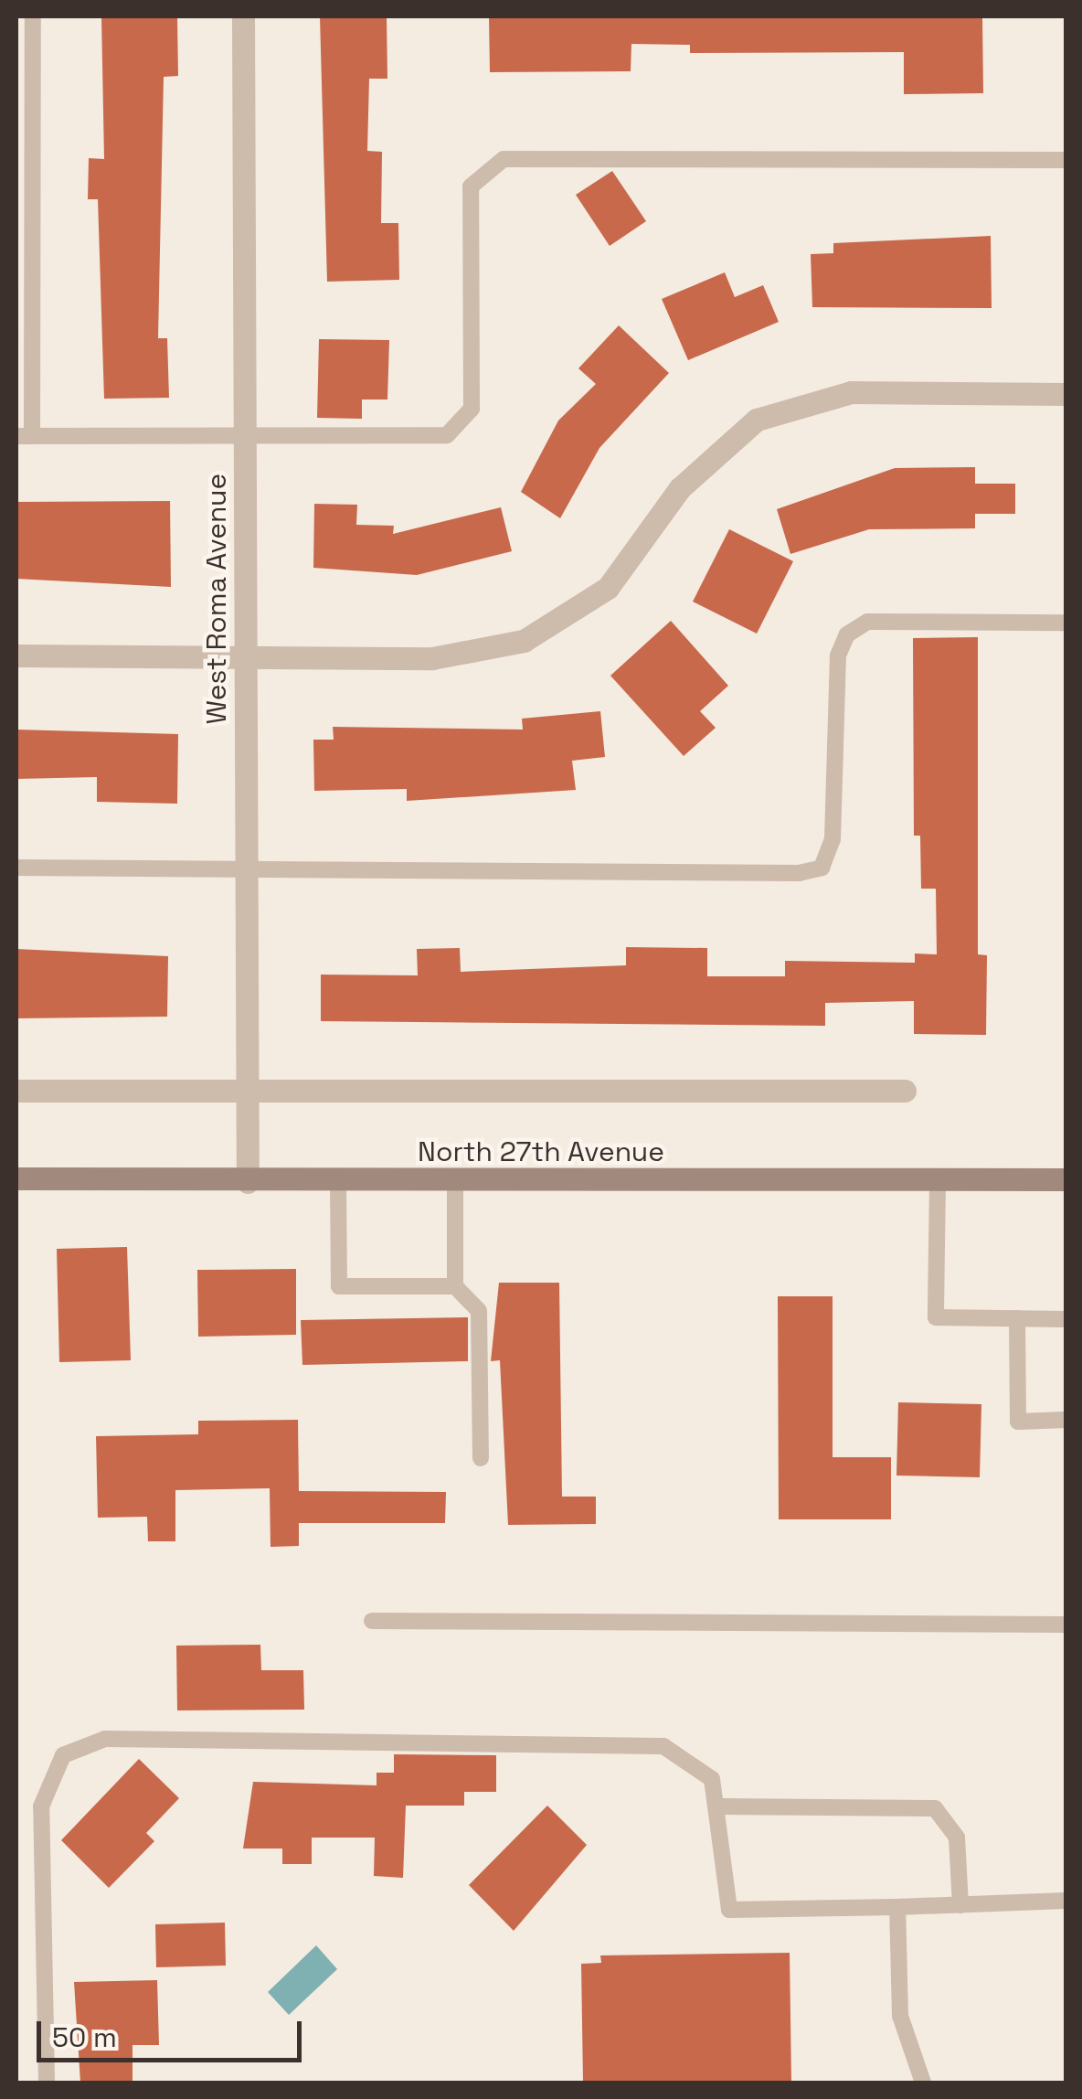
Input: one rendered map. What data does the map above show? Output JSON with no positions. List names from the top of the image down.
{
  "streets": {
    "main road": ["North 27th Avenue"],
    "street": ["West Roma Avenue"]
  },
  "crossings": [
    ["West Roma Avenue", "North 27th Avenue"]
  ],
  "scale_bar": "50 m"
}
